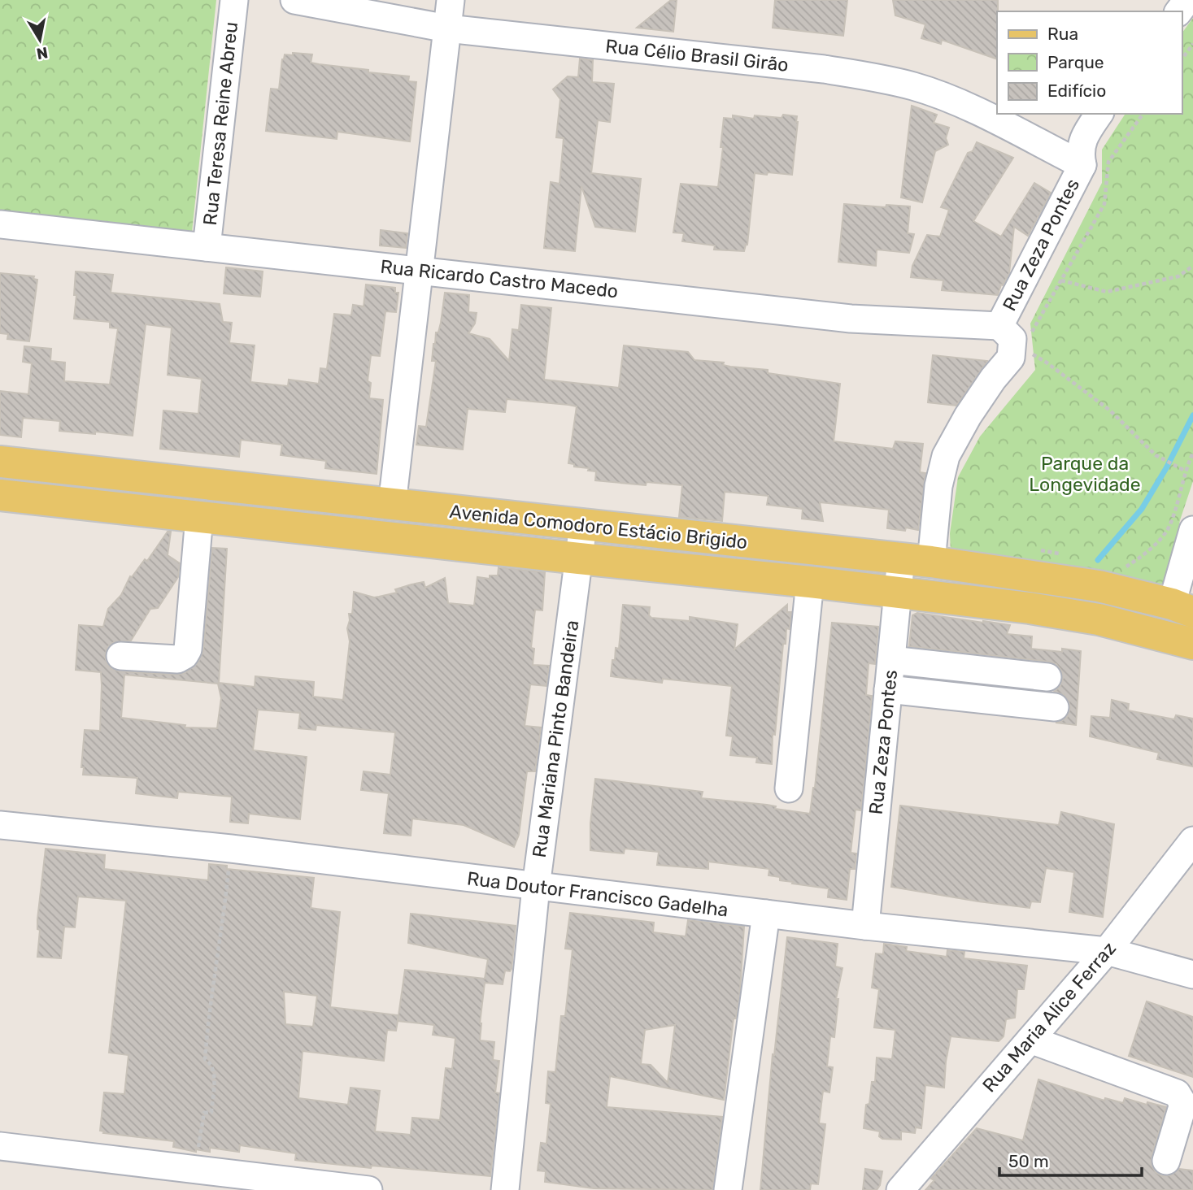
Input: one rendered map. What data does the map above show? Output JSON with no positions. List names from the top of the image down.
{
  "streets": {
    "main road": ["Avenida Comodoro Estácio Brigido"],
    "street": [
      "Rua Célio Brasil Girão",
      "Rua Teresa Reine Abreu",
      "Rua Zeza Pontes",
      "Rua Ricardo Castro Macedo",
      "Rua Mariana Pinto Bandeira",
      "Rua Doutor Francisco Gadelha",
      "Rua Maria Alice Ferraz"
    ]
  },
  "crossings": [
    ["Rua Célio Brasil Girão", "Rua Zeza Pontes"],
    ["Rua Teresa Reine Abreu", "Rua Ricardo Castro Macedo"],
    ["Rua Zeza Pontes", "Rua Ricardo Castro Macedo"],
    ["Rua Zeza Pontes", "Avenida Comodoro Estácio Brigido"],
    ["Rua Zeza Pontes", "Rua Doutor Francisco Gadelha"],
    ["Avenida Comodoro Estácio Brigido", "Rua Mariana Pinto Bandeira"],
    ["Rua Mariana Pinto Bandeira", "Rua Doutor Francisco Gadelha"],
    ["Rua Doutor Francisco Gadelha", "Rua Maria Alice Ferraz"]
  ],
  "parks": ["Parque da Longevidade"],
  "legend": ["Rua", "Parque", "Edifício"],
  "scale_bar": "50 m",
  "north": "bottom"
}
